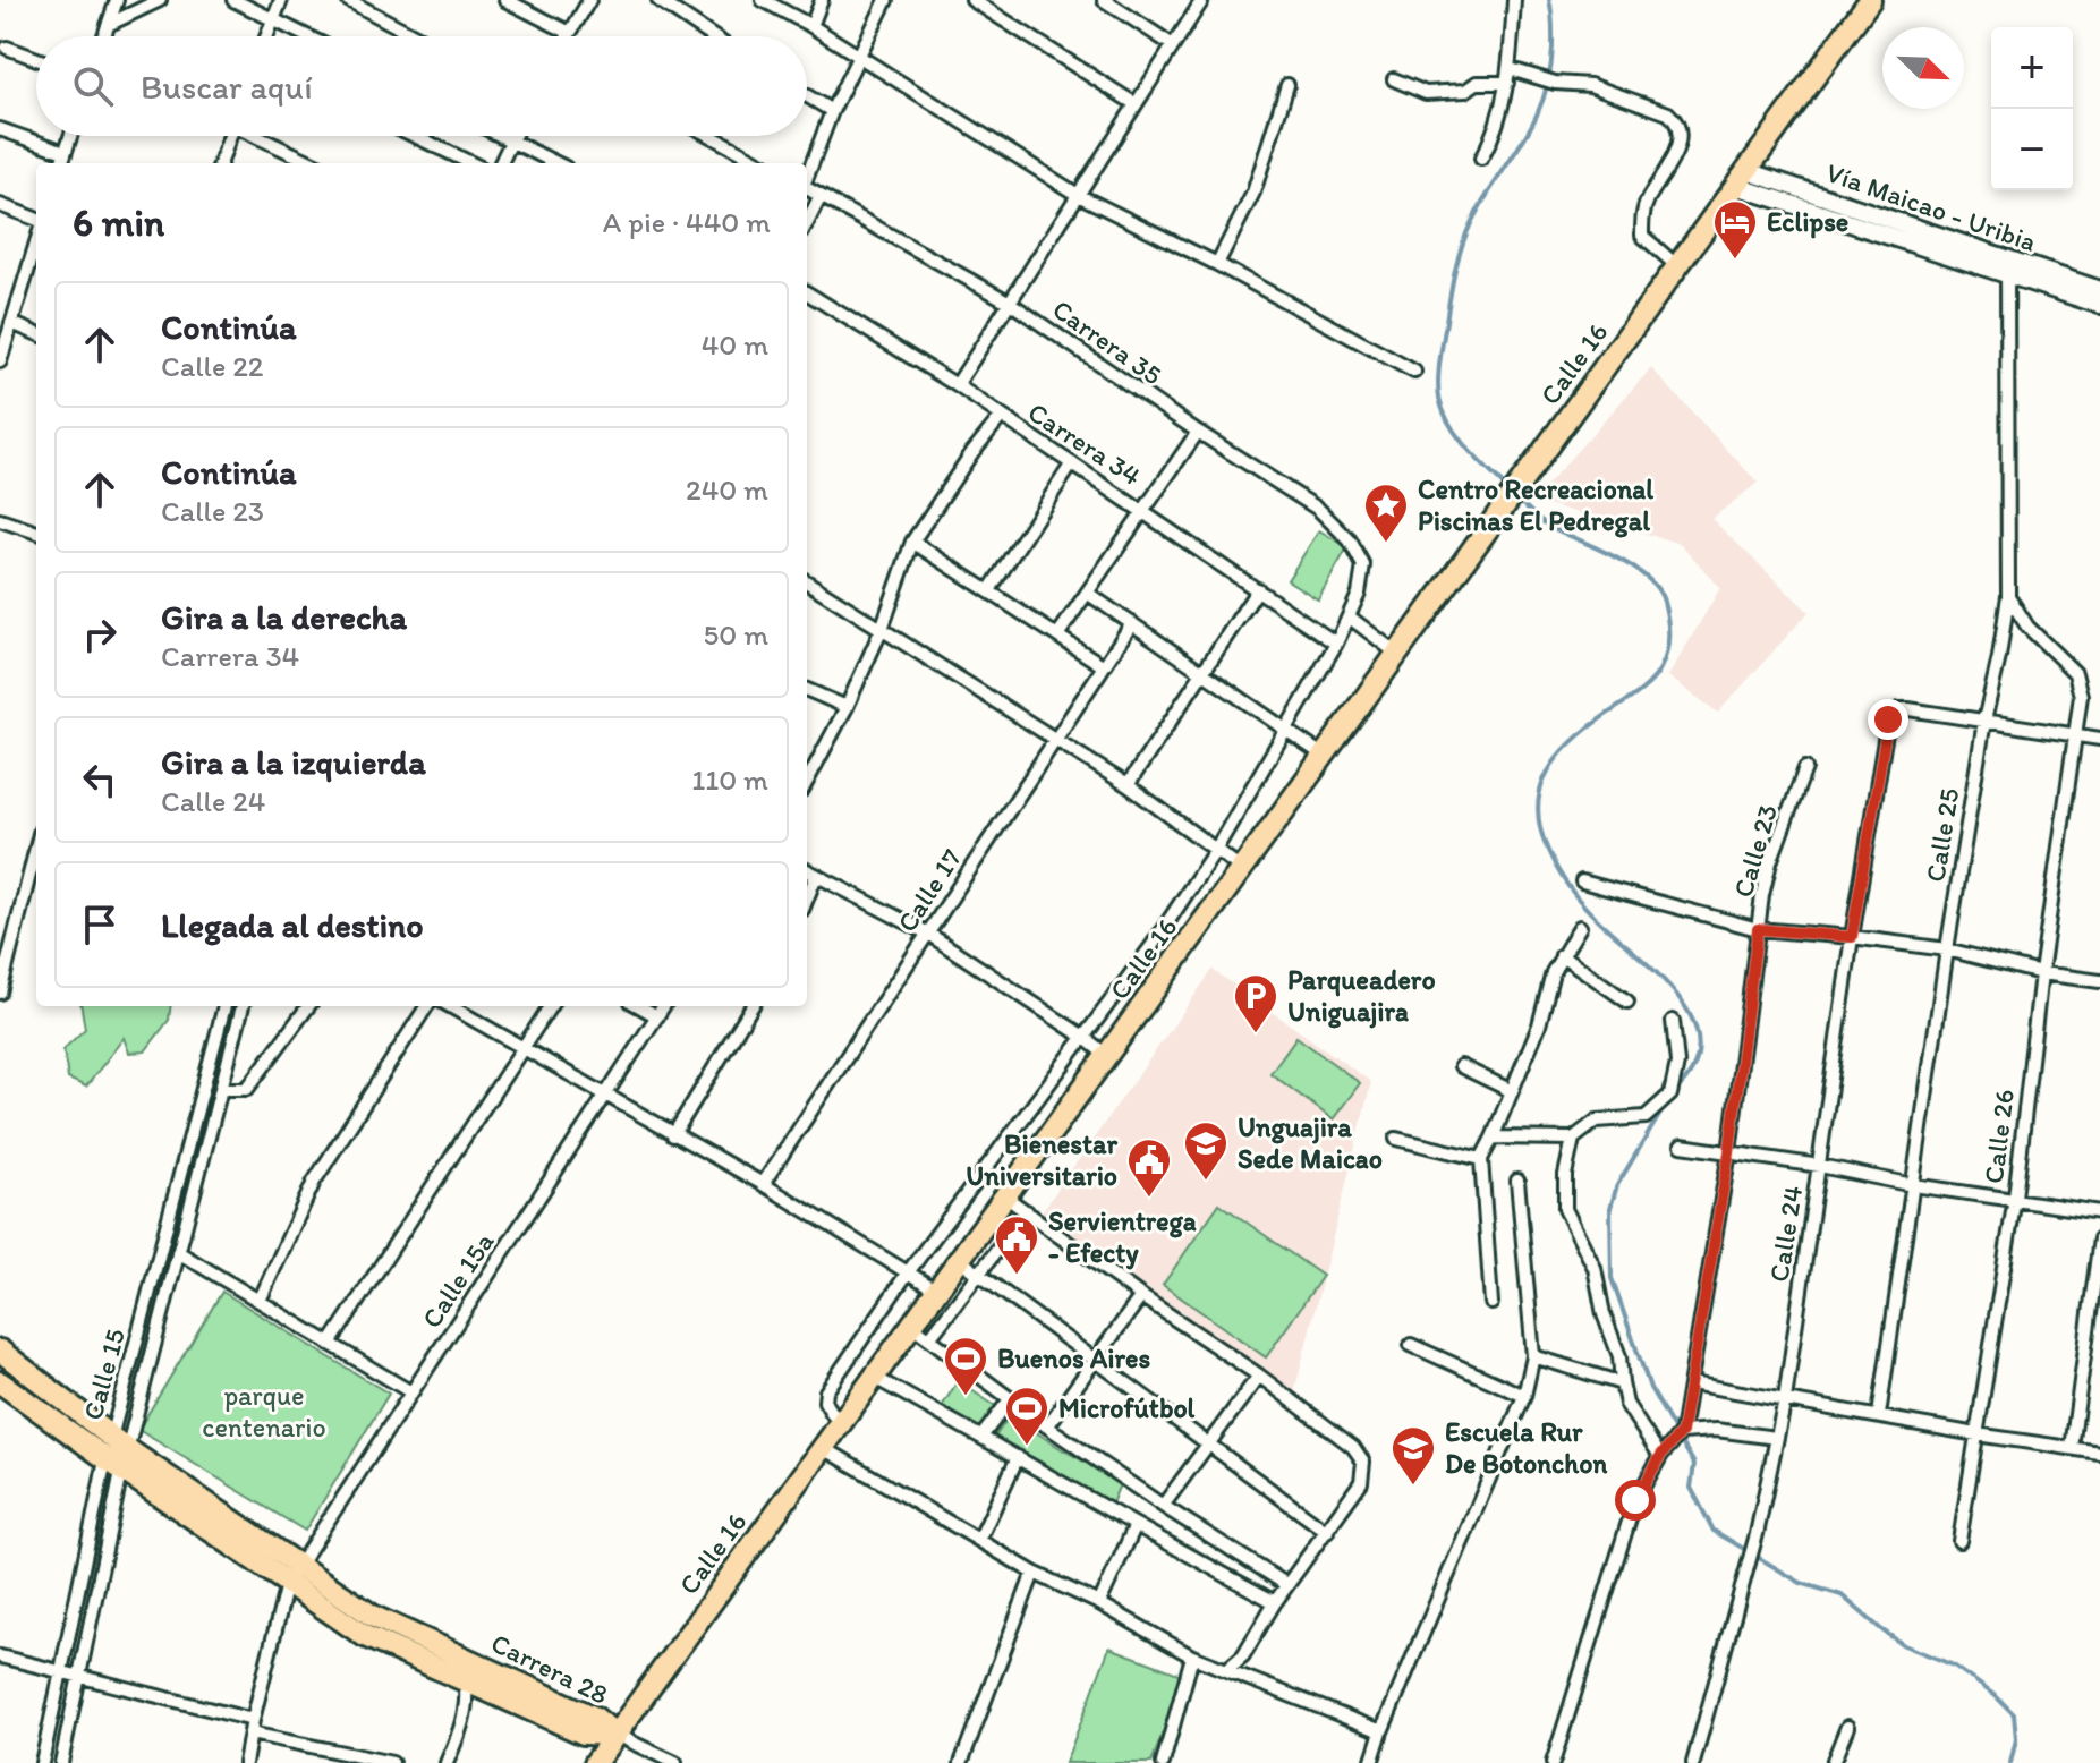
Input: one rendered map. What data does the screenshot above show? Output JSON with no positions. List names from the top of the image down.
{
  "streets": {
    "highway": ["Calle 16", "Carrera 28"],
    "street": [
      "Vía Maicao - Uribia",
      "Carrera 35",
      "Carrera 34",
      "Calle 25",
      "Calle 23",
      "Calle 17",
      "Calle 26",
      "Calle 24",
      "Calle 15a",
      "Calle 15"
    ]
  },
  "crossings": [
    ["Vía Maicao - Uribia", "Calle 16"],
    ["Vía Maicao - Uribia", "Calle 25"],
    ["Calle 16", "Carrera 28"],
    ["Calle 25", "Calle 26"],
    ["Calle 25", "Calle 24"],
    ["Calle 15a", "Carrera 28"],
    ["Calle 15", "Carrera 28"]
  ],
  "parks": ["parque centenario"],
  "places": {
    "hotel": ["Eclipse"],
    "place": ["Centro Recreacional Piscinas El Pedregal"],
    "parking": ["Parqueadero Uniguajira"],
    "school or university": ["Unguajira Sede Maicao", "Escuela Rur De Botonchon"],
    "public building": ["Bienestar Universitario", "Servientrega - Efecty"],
    "sports": ["Buenos Aires", "Microfútbol"]
  },
  "north": "bottom right",
  "page": {
    "map_buttons": ["+", "−"],
    "search": "Buscar aquí",
    "heading": ["6 min", "A pie · 440 m"],
    "list": [
      ["Continúa", "Calle 22", "40 m"],
      ["Continúa", "Calle 23", "240 m"],
      ["Gira a la derecha", "Carrera 34", "50 m"],
      ["Gira a la izquierda", "Calle 24", "110 m"],
      "Llegada al destino"
    ]
  }
}
